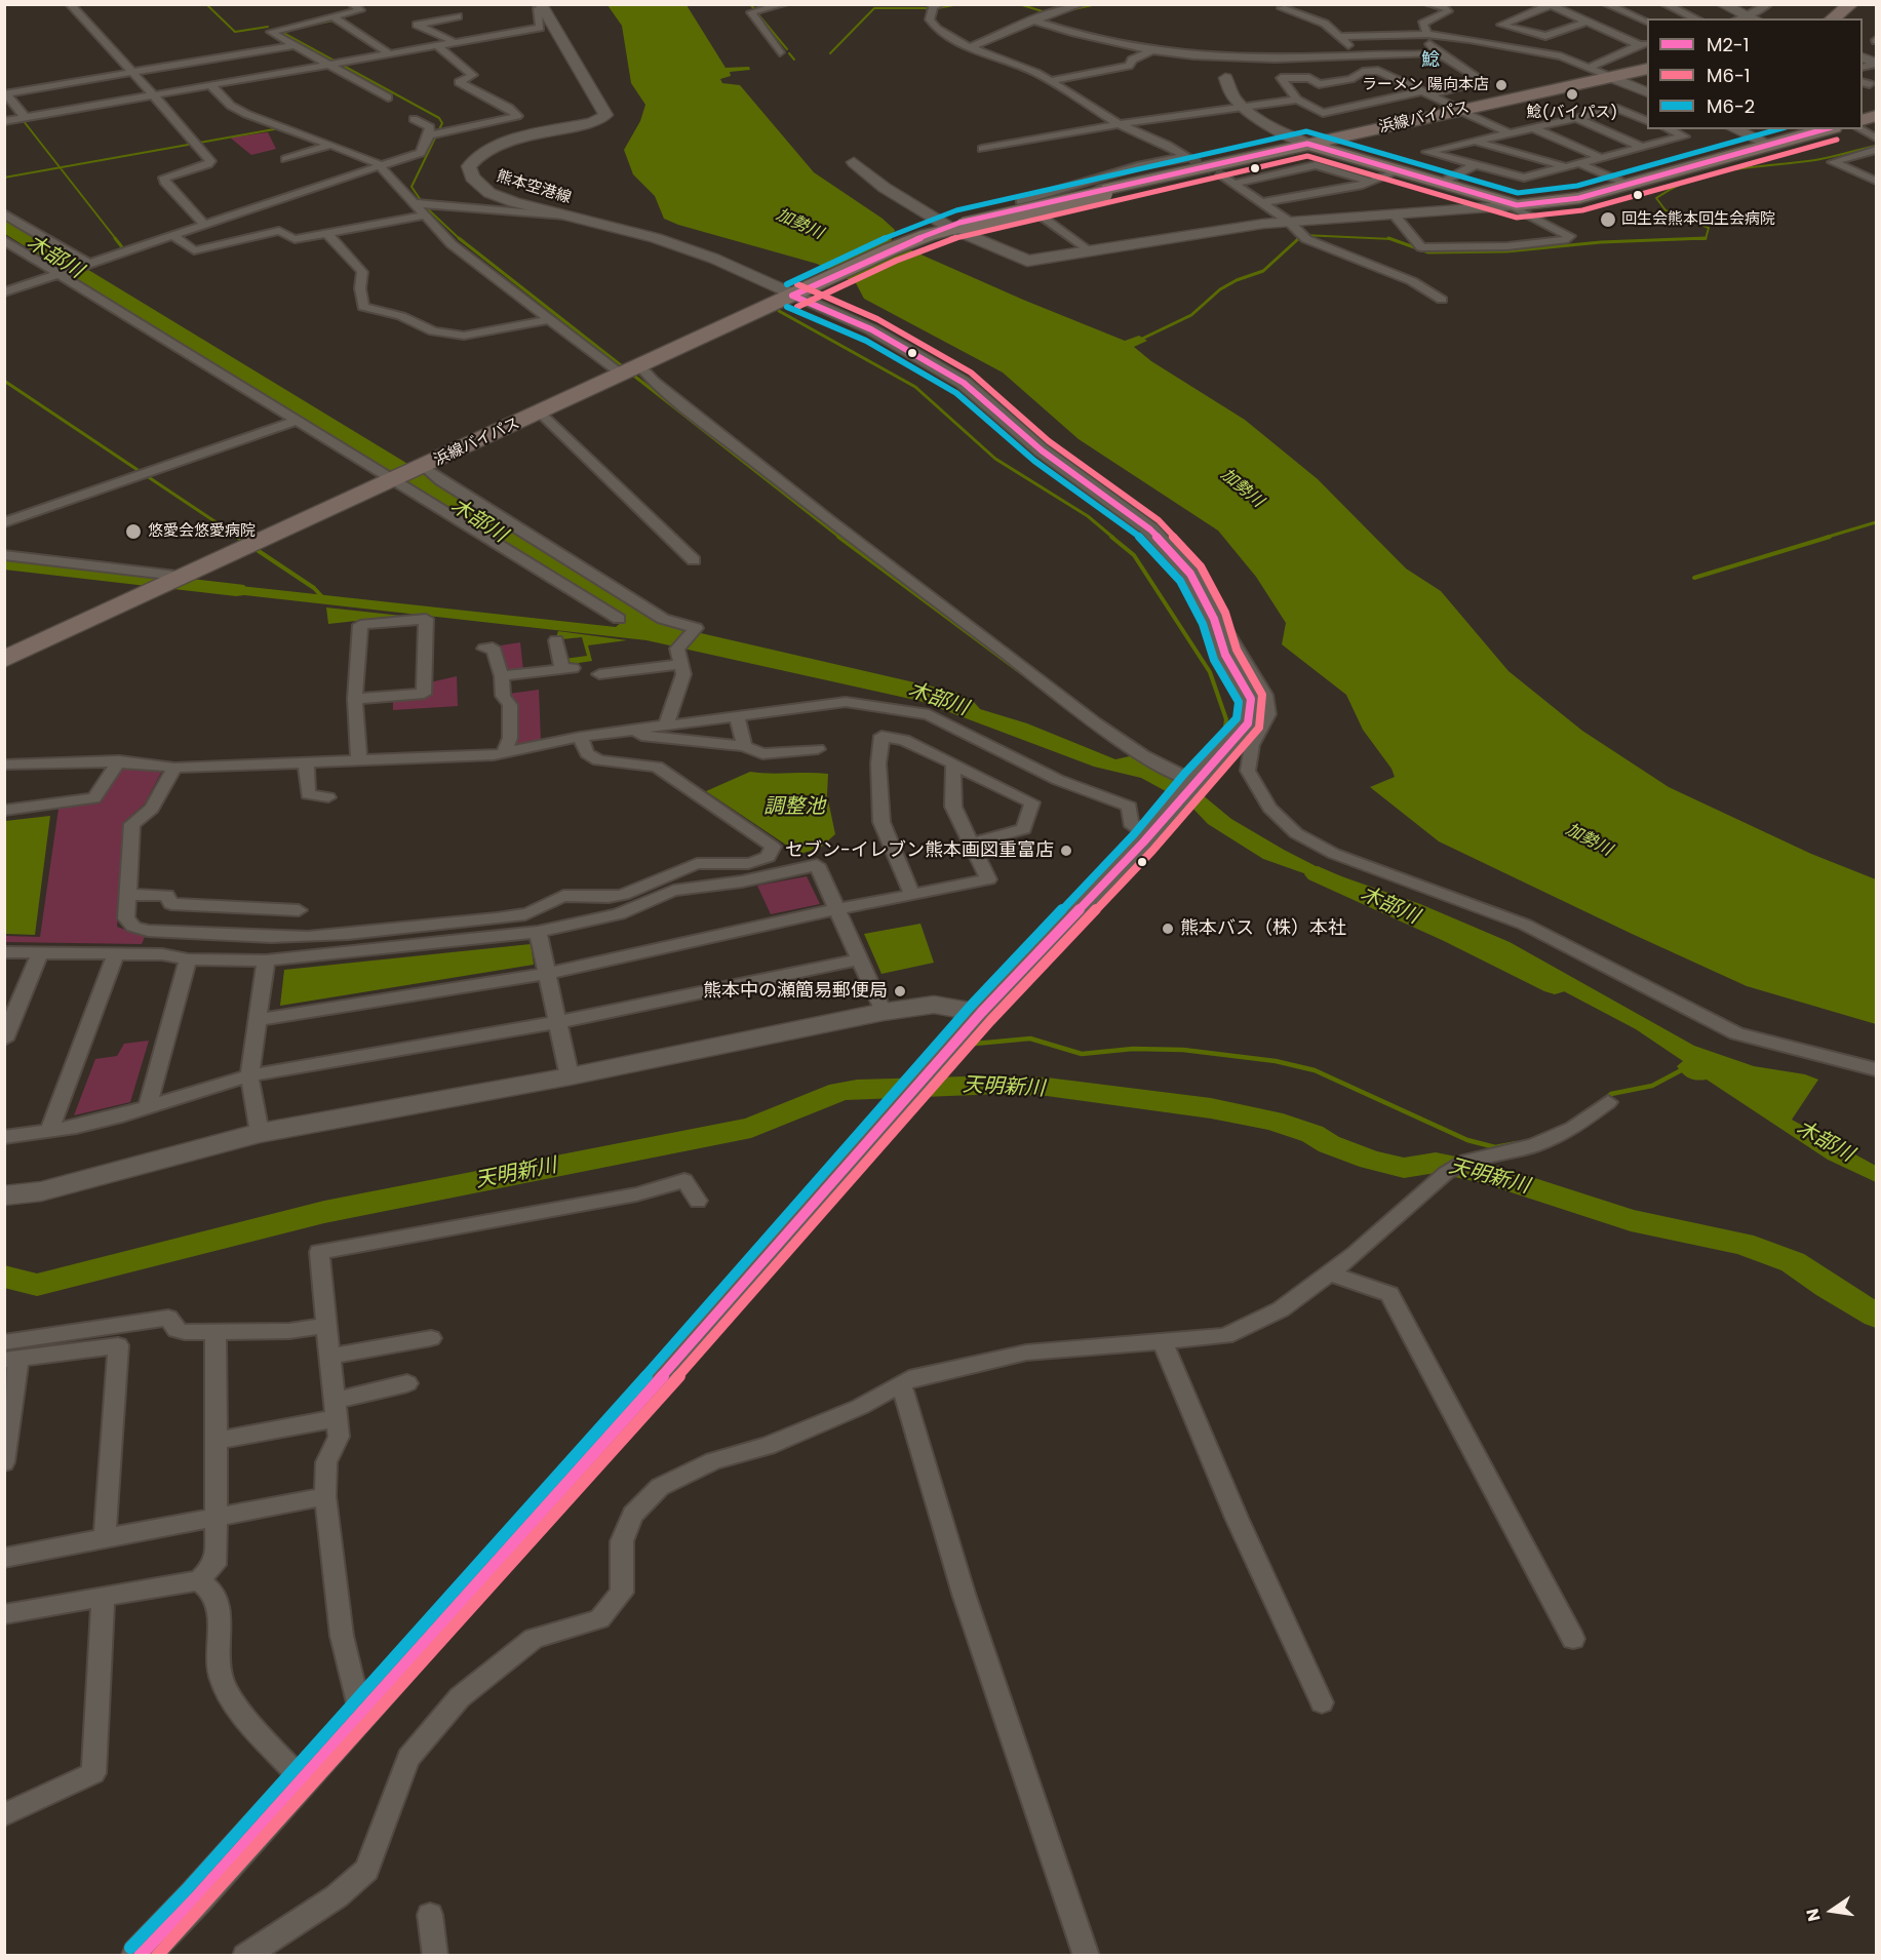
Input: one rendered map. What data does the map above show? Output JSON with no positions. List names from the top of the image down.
{
  "streets": {
    "highway": ["浜線バイパス"],
    "main road": ["熊本空港線"]
  },
  "crossings": [
    ["浜線バイパス", "熊本空港線"]
  ],
  "districts": ["鯰"],
  "water": [
    "加勢川",
    "木部川",
    "調整池",
    "天明新川"
  ],
  "places": [
    "ラーメン 陽向本店",
    "鯰(バイパス)",
    "回生会熊本回生会病院",
    "悠愛会悠愛病院",
    "セブン-イレブン熊本画図重富店",
    "熊本バス（株）本社",
    "熊本中の瀬簡易郵便局"
  ],
  "lines": ["transit line M2-1", "transit line M6-2", "transit line M6-1"],
  "legend": ["M2-1", "M6-1", "M6-2"],
  "north": "left"
}
